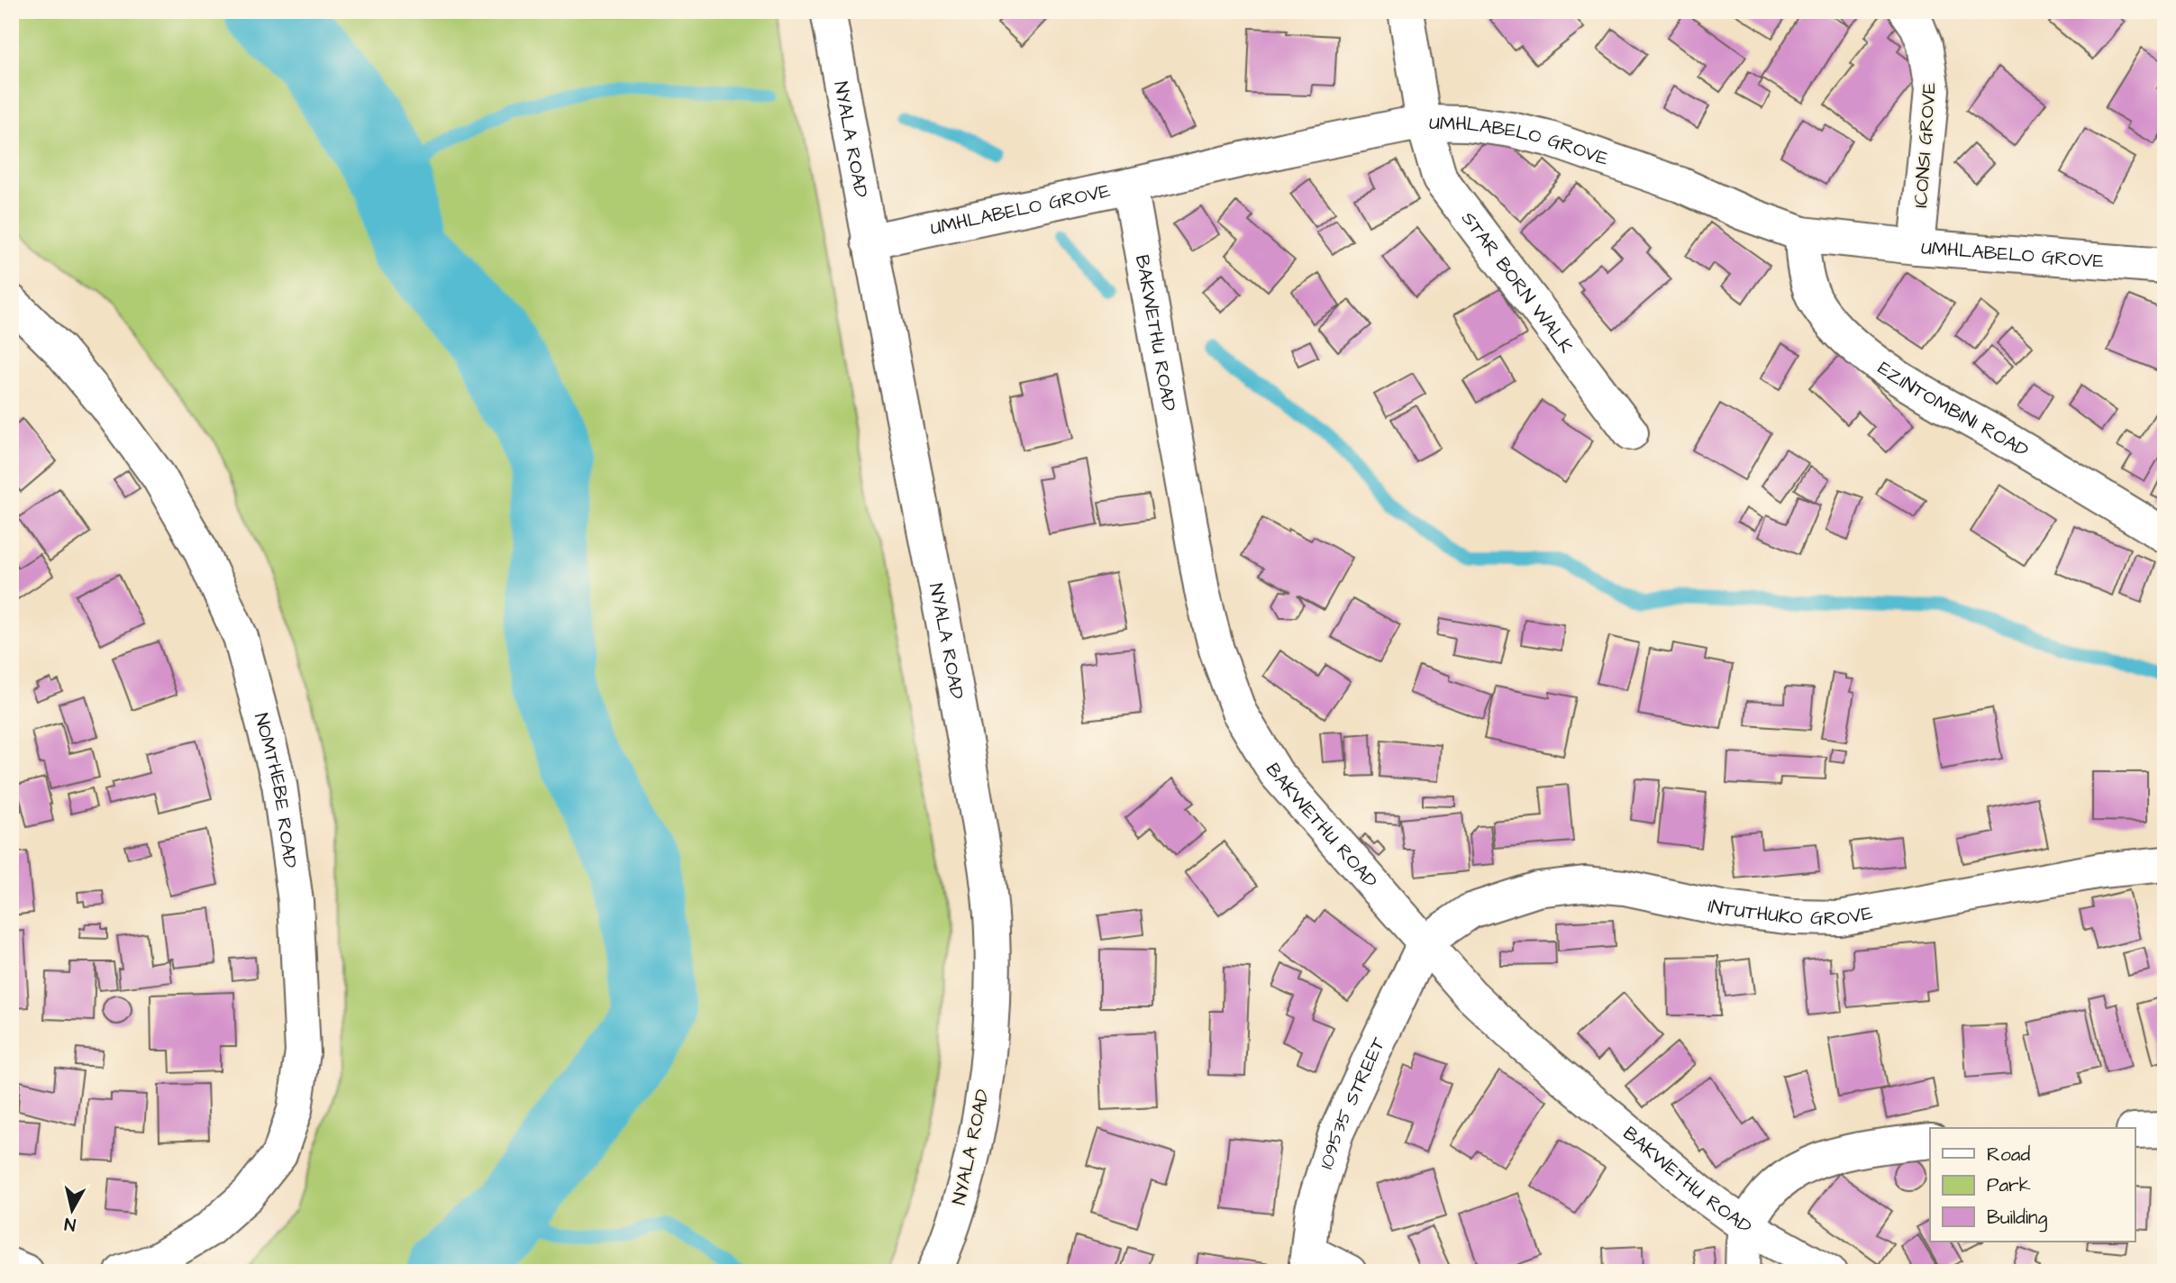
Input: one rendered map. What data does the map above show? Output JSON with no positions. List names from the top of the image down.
{
  "streets": {
    "street": [
      "NYALA ROAD",
      "UMHLABELO GROVE",
      "ICONSI GROVE",
      "STAR BORN WALK",
      "BAKWETHU ROAD",
      "EZINTOMBINI ROAD",
      "NOMTHEBE ROAD",
      "INTUTHUKO GROVE",
      "109535 STREET"
    ]
  },
  "crossings": [
    ["NYALA ROAD", "UMHLABELO GROVE"],
    ["UMHLABELO GROVE", "ICONSI GROVE"],
    ["UMHLABELO GROVE", "STAR BORN WALK"],
    ["UMHLABELO GROVE", "BAKWETHU ROAD"],
    ["UMHLABELO GROVE", "EZINTOMBINI ROAD"],
    ["BAKWETHU ROAD", "INTUTHUKO GROVE"],
    ["BAKWETHU ROAD", "109535 STREET"],
    ["INTUTHUKO GROVE", "109535 STREET"]
  ],
  "legend": ["Road", "Park", "Building"],
  "north": "bottom"
}
